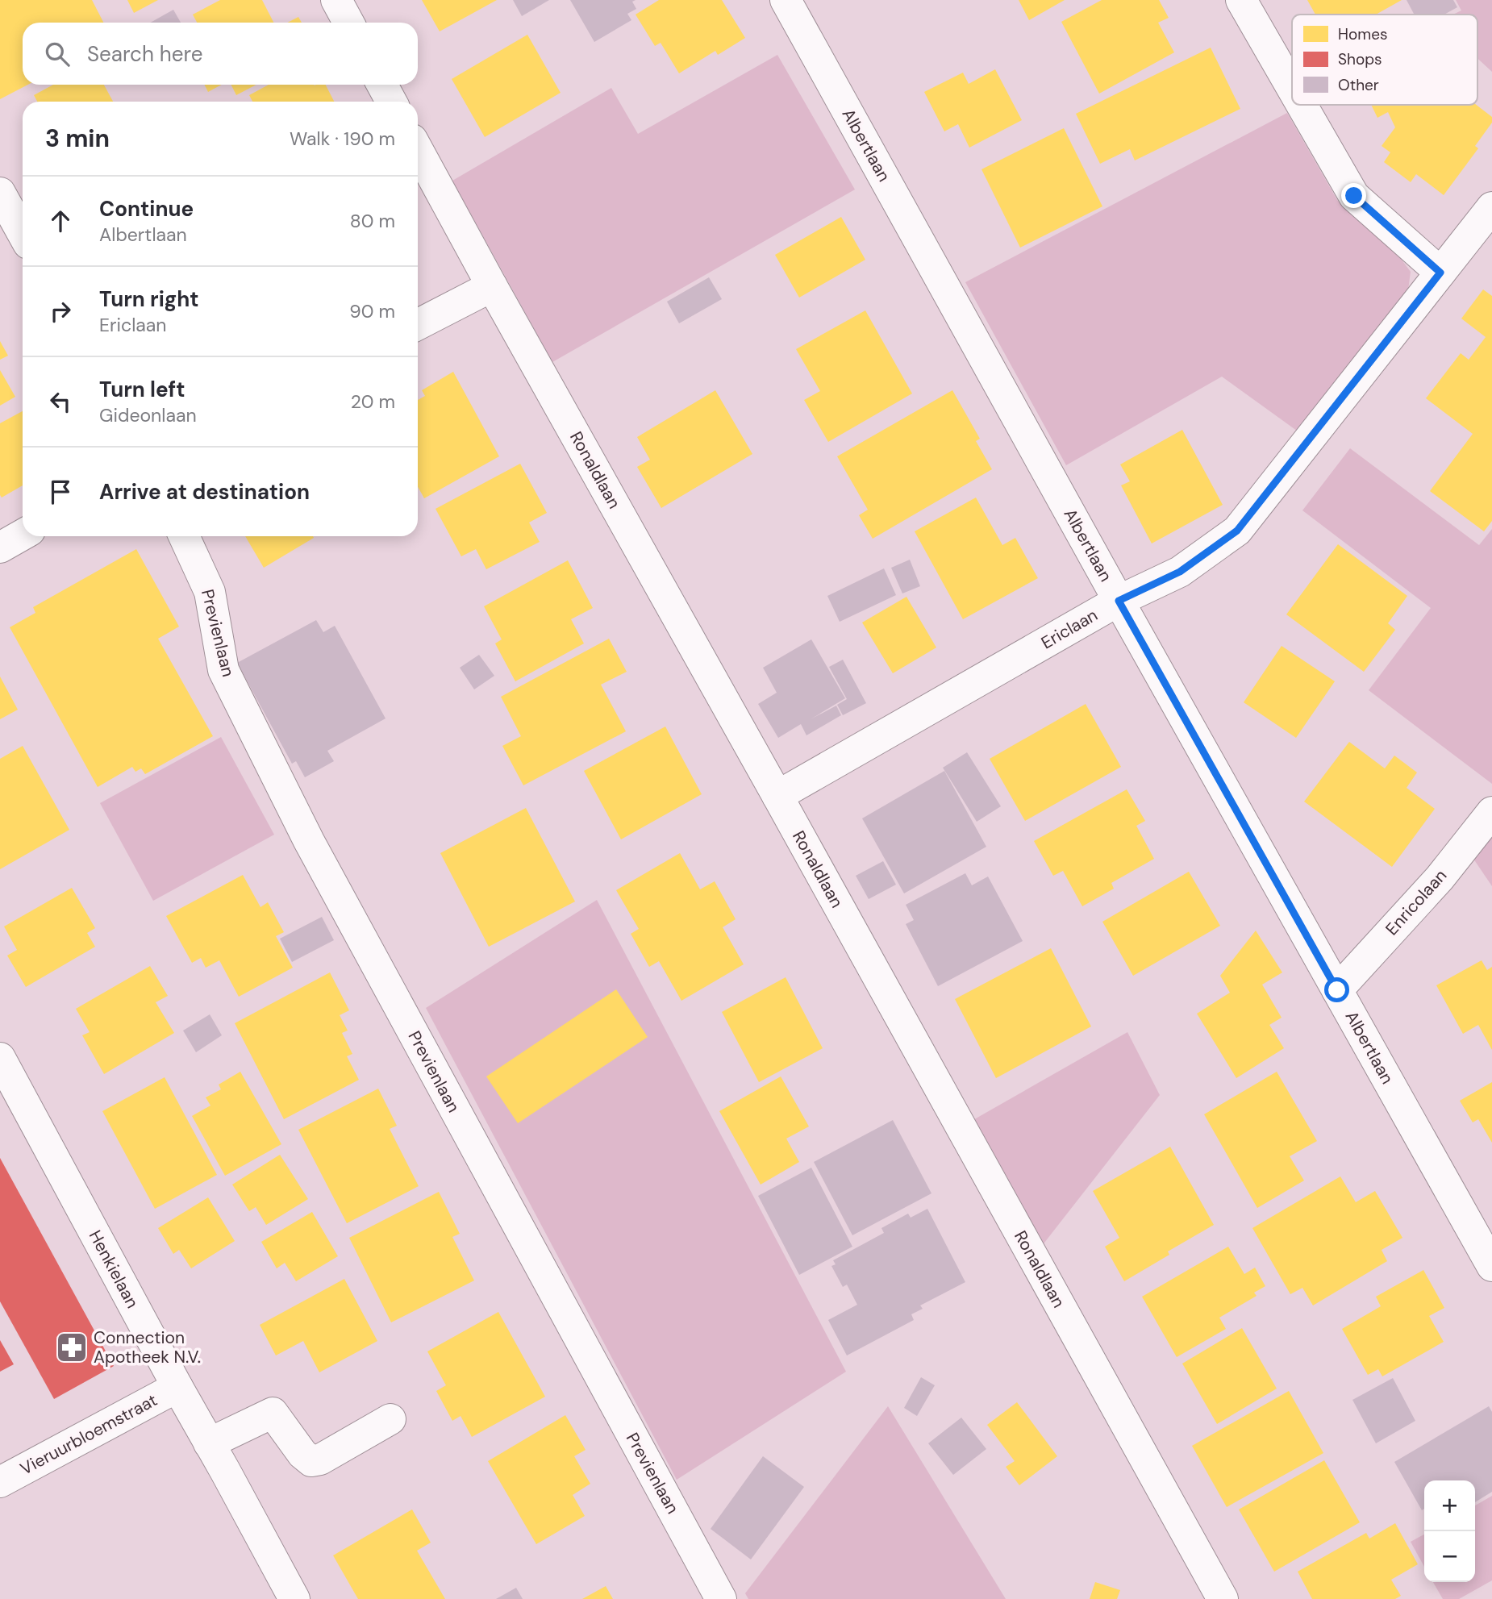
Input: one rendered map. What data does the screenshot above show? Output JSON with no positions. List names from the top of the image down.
{
  "streets": {
    "street": [
      "Albertlaan",
      "Ronaldlaan",
      "Ericlaan",
      "Previenlaan",
      "Enricolaan",
      "Henkielaan",
      "Vieruurbloemstraat"
    ]
  },
  "crossings": [
    ["Albertlaan", "Ericlaan"],
    ["Albertlaan", "Enricolaan"],
    ["Ronaldlaan", "Ericlaan"],
    ["Henkielaan", "Vieruurbloemstraat"]
  ],
  "places": {
    "pharmacy": ["Connection Apotheek N.V."]
  },
  "legend": ["Homes", "Shops", "Other"],
  "page": {
    "search": "Search here",
    "heading": ["3 min", "Walk · 190 m"],
    "list": [
      ["Continue", "Albertlaan", "80 m"],
      ["Turn right", "Ericlaan", "90 m"],
      ["Turn left", "Gideonlaan", "20 m"],
      "Arrive at destination"
    ],
    "map_buttons": ["+", "−"]
  }
}
